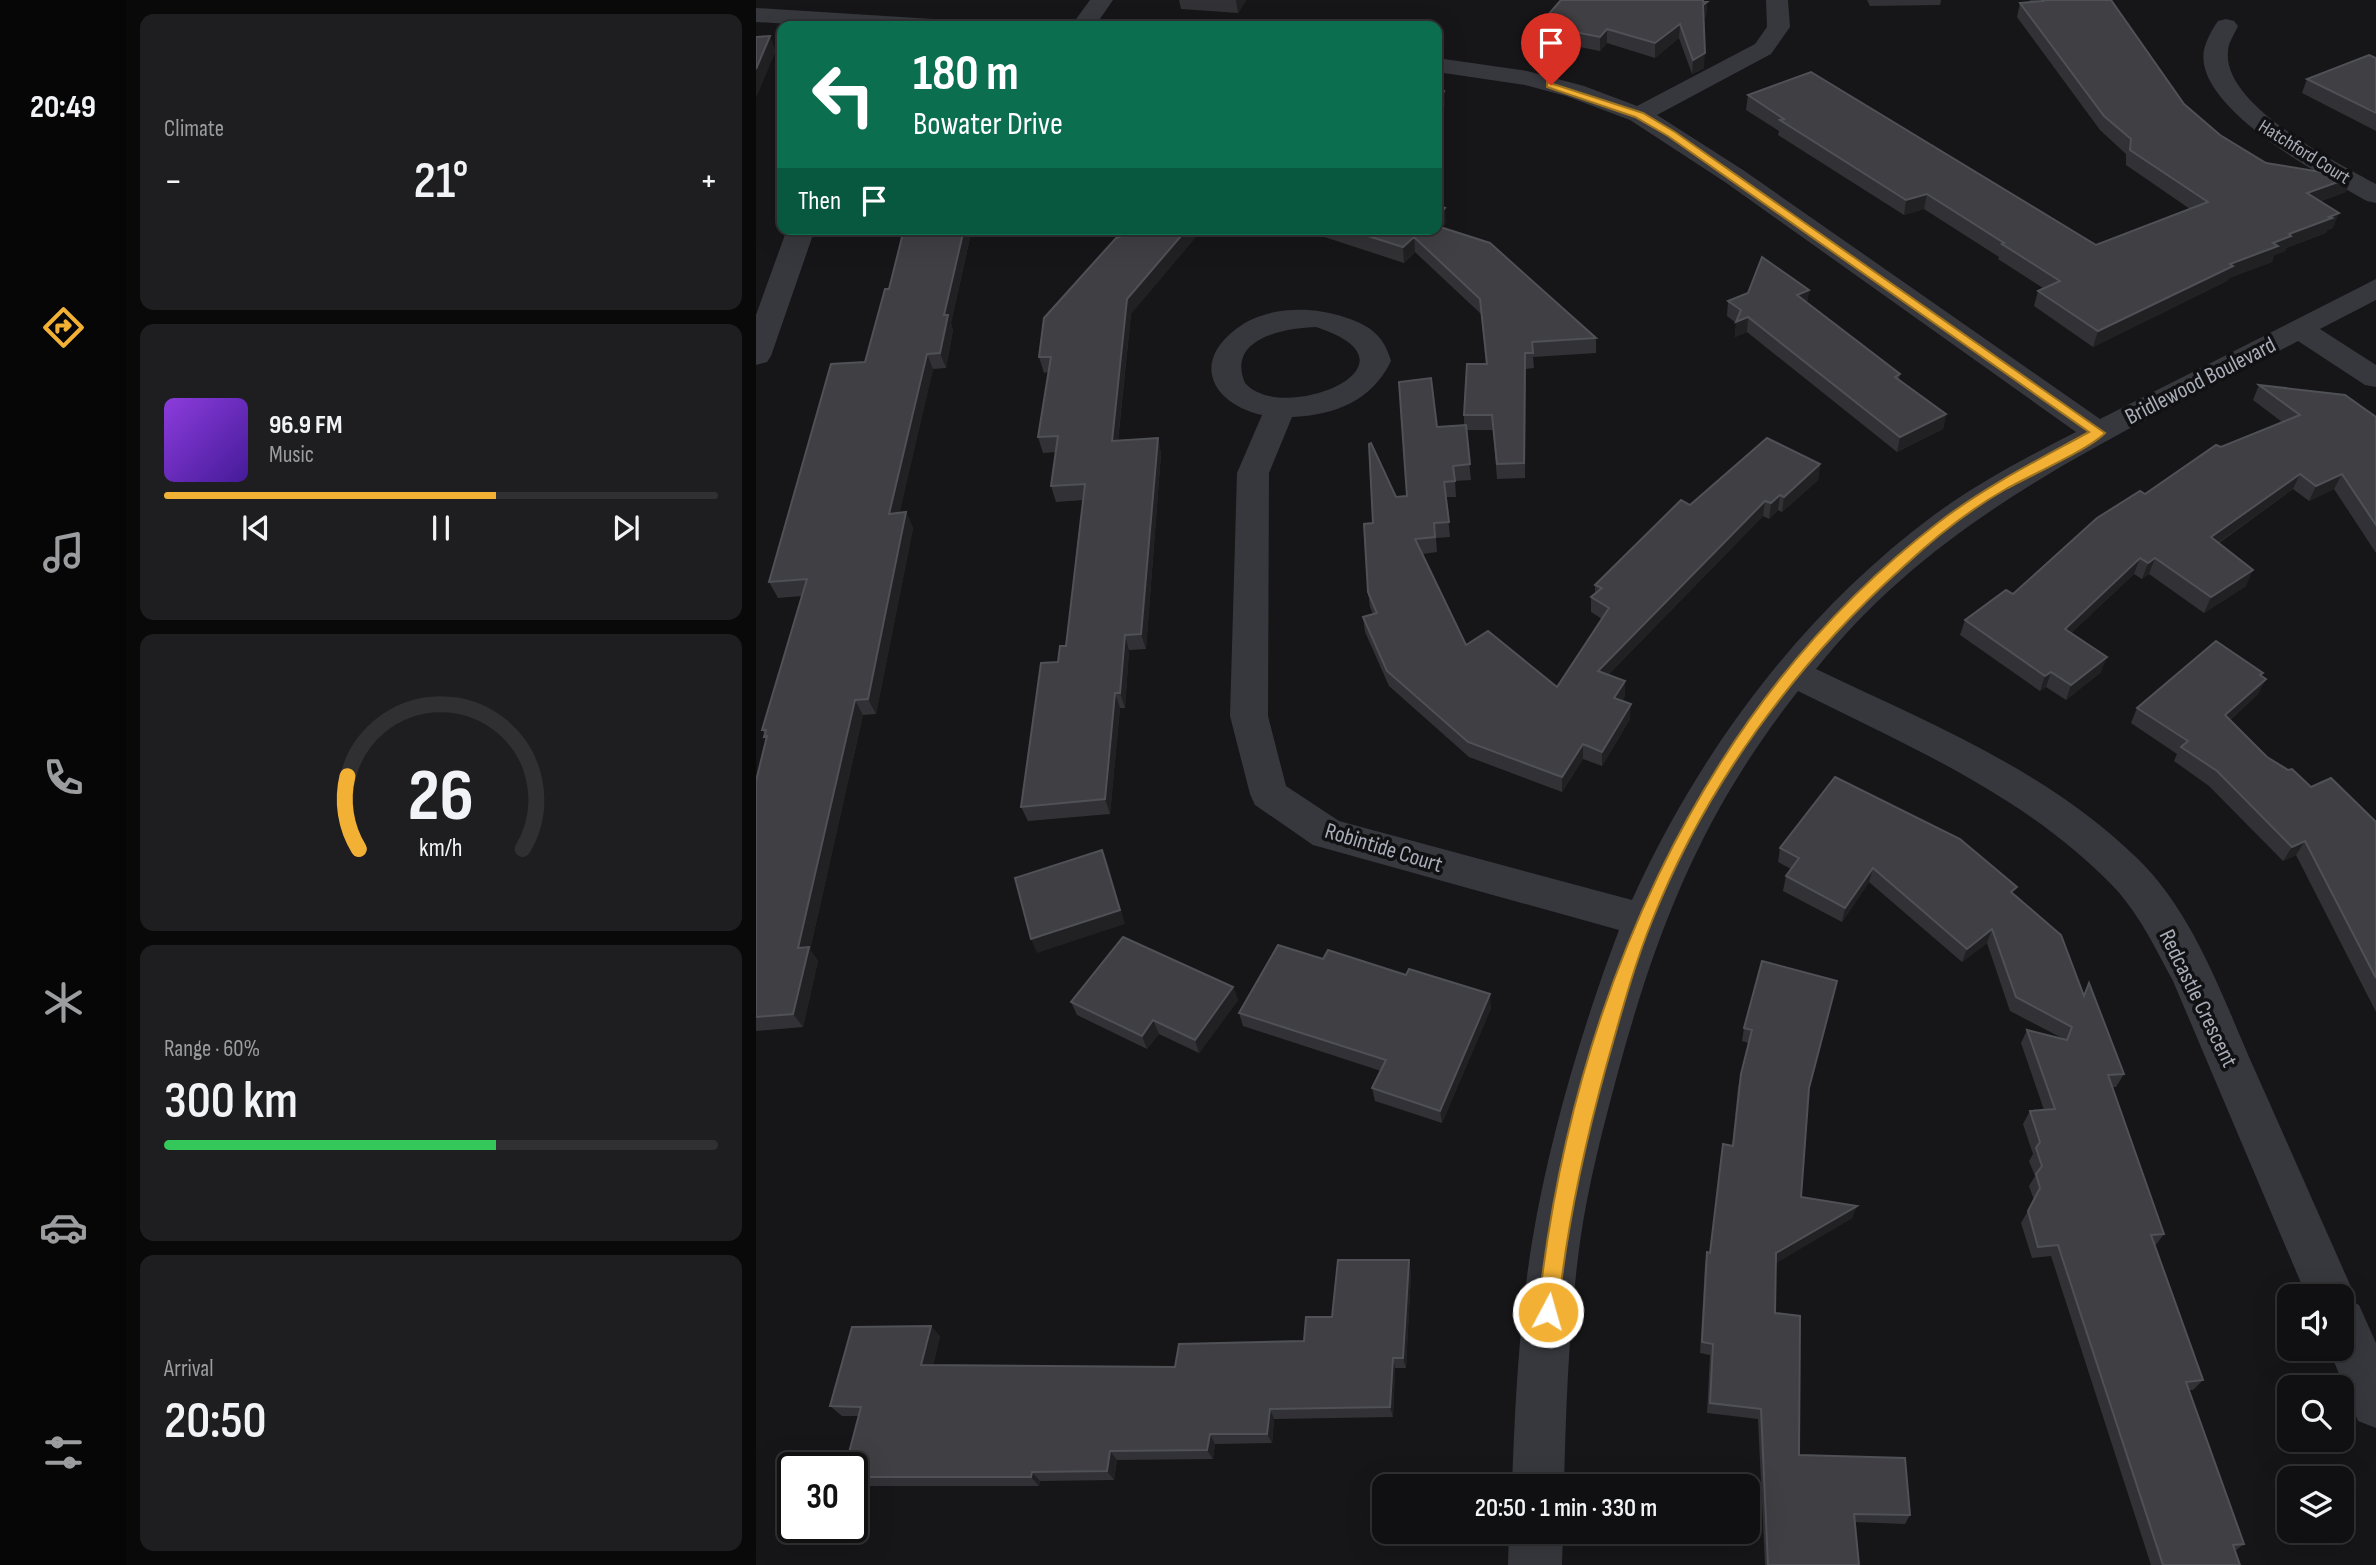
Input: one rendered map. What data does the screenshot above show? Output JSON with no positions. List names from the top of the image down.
{
  "streets": {
    "street": [
      "Hatchford Court",
      "Bridlewood Boulevard",
      "Robintide Court",
      "Redcastle Crescent"
    ]
  },
  "crossings": [
    ["Bridlewood Boulevard", "Robintide Court"],
    ["Bridlewood Boulevard", "Redcastle Crescent"]
  ],
  "page": {
    "tabs": "20:49",
    "tile": [
      "Climate",
      ["Range · 60%", "300 km"],
      ["Arrival", "20:50"]
    ],
    "turn": ["180 m", "Bowater Drive"],
    "heat": ["−", "21°", "+"],
    "then": "Then",
    "song": ["96.9 FM", "Music"],
    "limit": "30",
    "trip": "20:50 · 1 min · 330 m",
    "gauge": ["26", "km/h"]
  }
}
